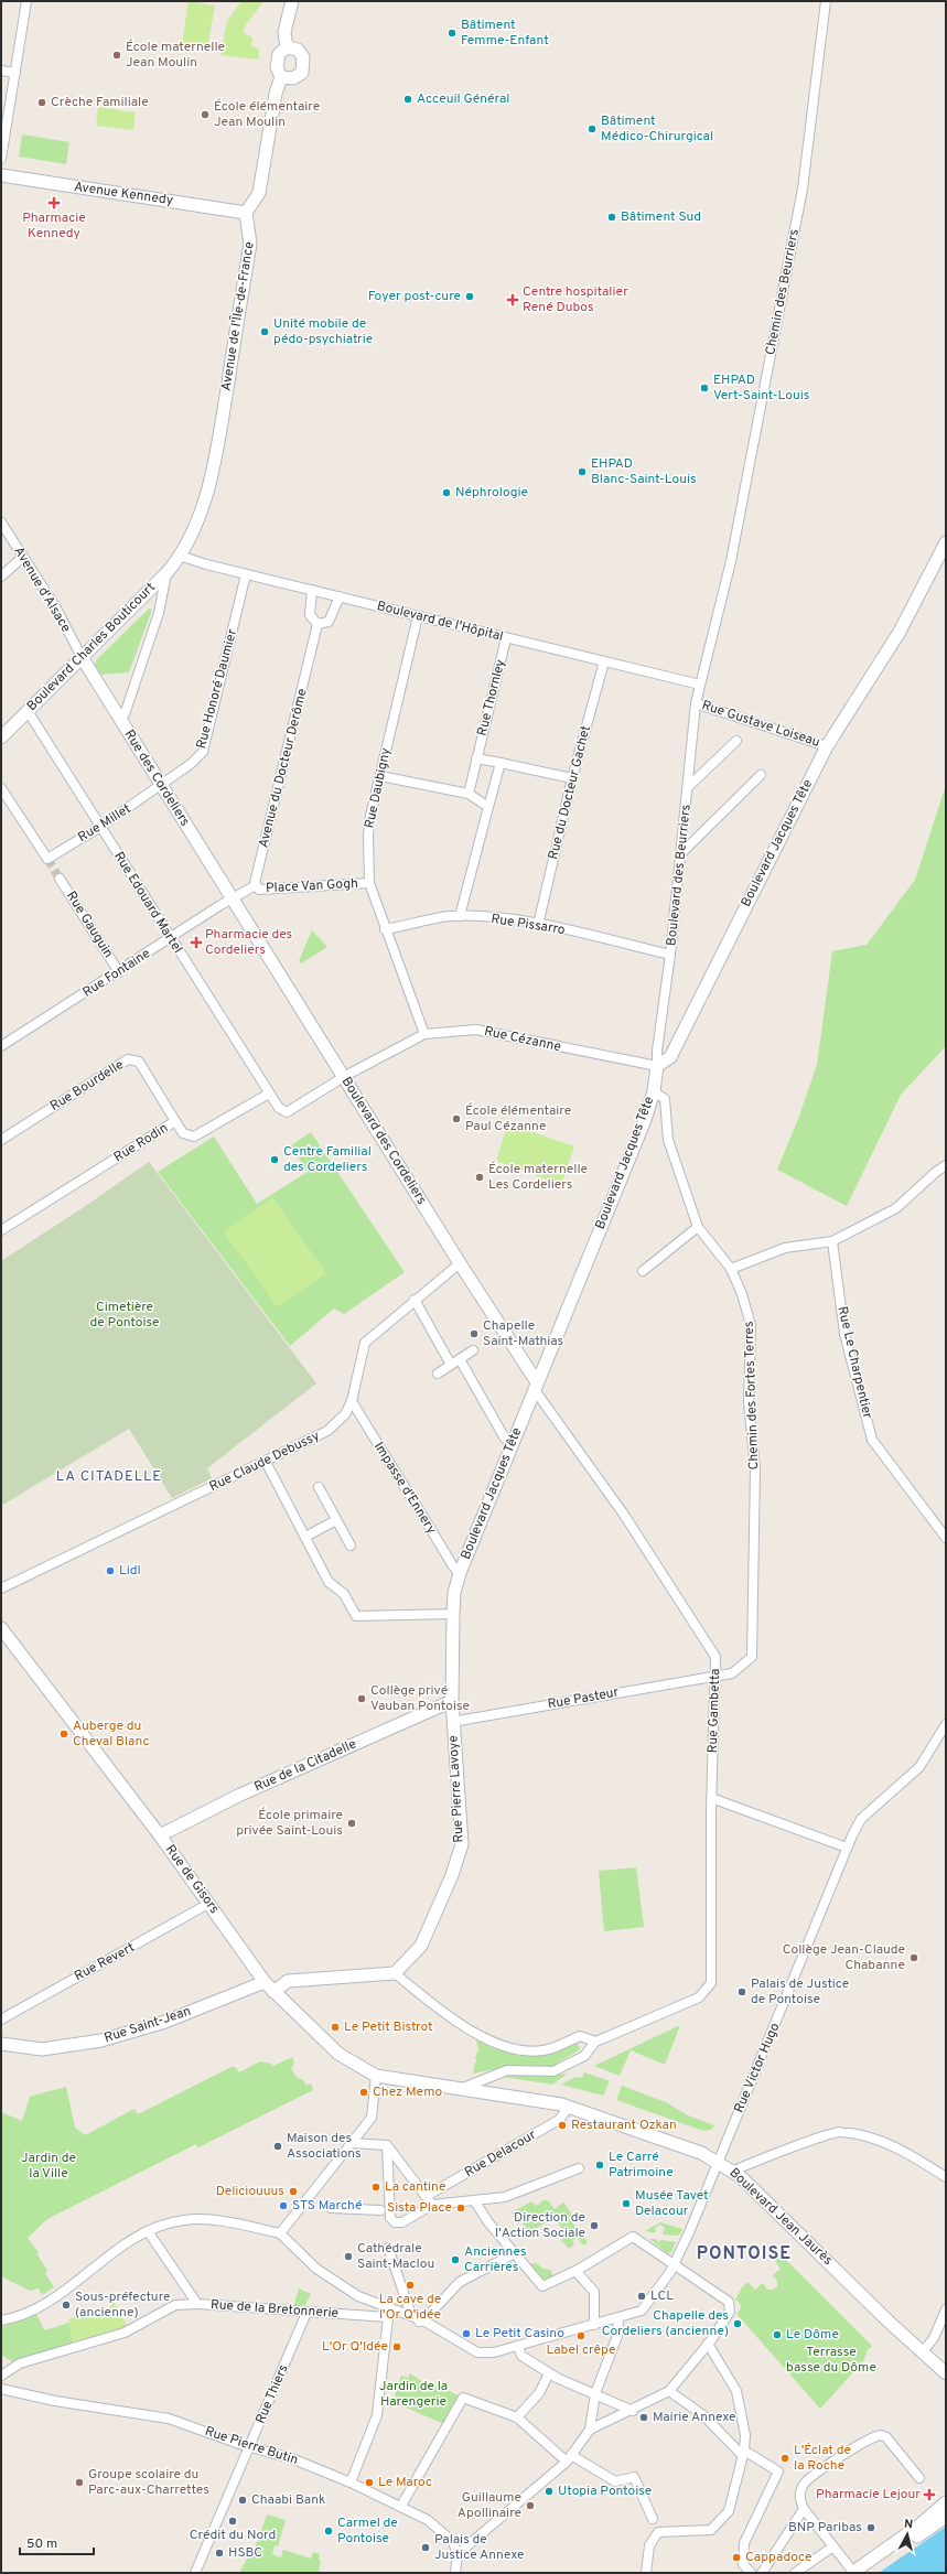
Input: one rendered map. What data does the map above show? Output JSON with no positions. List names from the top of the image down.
{
  "streets": {
    "street": [
      "Avenue Kennedy",
      "Chemin des Beurriers",
      "Avenue de l'Île-de-France",
      "Avenue d'Alsace",
      "Boulevard de l'Hôpital",
      "Boulevard Charles Bouticourt",
      "Rue Honoré Daumier",
      "Rue Thornley",
      "Rue Gustave Loiseau",
      "Avenue du Docteur Derôme",
      "Rue des Cordeliers",
      "Rue Daubigny",
      "Rue du Docteur Gachet",
      "Rue Millet",
      "Boulevard Jacques Tête",
      "Boulevard des Beurriers",
      "Place Van Gogh",
      "Rue Edouard Martel",
      "Rue Gauguin",
      "Rue Pissarro",
      "Rue Fontaine",
      "Rue Cézanne",
      "Rue Bourdelle",
      "Boulevard des Cordeliers",
      "Rue Rodin",
      "Rue Le Charpentier",
      "Chemin des Fortes Terres",
      "Rue Claude Debussy",
      "Impasse d'Ennery",
      "Rue Pasteur",
      "Rue Gambetta",
      "Rue de la Citadelle",
      "Rue Pierre Lavoye",
      "Rue de Gisors",
      "Rue Revert",
      "Rue Saint-Jean",
      "Rue Victor Hugo",
      "Rue Delacour",
      "Boulevard Jean Jaurès",
      "Rue de la Bretonnerie",
      "Rue Thiers",
      "Rue Pierre Butin"
    ]
  },
  "crossings": [
    ["Avenue Kennedy", "Avenue de l'Île-de-France"],
    ["Chemin des Beurriers", "Boulevard de l'Hôpital"],
    ["Chemin des Beurriers", "Boulevard des Beurriers"],
    ["Avenue de l'Île-de-France", "Boulevard de l'Hôpital"],
    ["Avenue de l'Île-de-France", "Boulevard Charles Bouticourt"],
    ["Avenue d'Alsace", "Boulevard Charles Bouticourt"],
    ["Avenue d'Alsace", "Rue des Cordeliers"],
    ["Boulevard de l'Hôpital", "Boulevard Charles Bouticourt"],
    ["Boulevard de l'Hôpital", "Rue Honoré Daumier"],
    ["Boulevard de l'Hôpital", "Rue Thornley"],
    ["Boulevard de l'Hôpital", "Rue Daubigny"],
    ["Boulevard de l'Hôpital", "Rue du Docteur Gachet"],
    ["Boulevard de l'Hôpital", "Boulevard des Beurriers"],
    ["Boulevard Charles Bouticourt", "Rue des Cordeliers"],
    ["Boulevard Charles Bouticourt", "Rue Edouard Martel"],
    ["Rue Honoré Daumier", "Rue des Cordeliers"],
    ["Rue Honoré Daumier", "Rue Millet"],
    ["Rue Gustave Loiseau", "Boulevard Jacques Tête"],
    ["Rue Gustave Loiseau", "Boulevard des Beurriers"],
    ["Avenue du Docteur Derôme", "Place Van Gogh"],
    ["Rue des Cordeliers", "Rue Millet"],
    ["Rue des Cordeliers", "Rue Fontaine"],
    ["Rue des Cordeliers", "Boulevard des Cordeliers"],
    ["Rue Daubigny", "Place Van Gogh"],
    ["Rue Daubigny", "Rue Pissarro"],
    ["Rue Daubigny", "Rue Cézanne"],
    ["Rue du Docteur Gachet", "Rue Pissarro"],
    ["Rue Millet", "Rue Edouard Martel"],
    ["Boulevard Jacques Tête", "Boulevard des Beurriers"],
    ["Boulevard Jacques Tête", "Rue Cézanne"],
    ["Boulevard Jacques Tête", "Boulevard des Cordeliers"],
    ["Boulevard Jacques Tête", "Chemin des Fortes Terres"],
    ["Boulevard Jacques Tête", "Impasse d'Ennery"],
    ["Boulevard Jacques Tête", "Rue Gambetta"],
    ["Boulevard Jacques Tête", "Rue de la Citadelle"],
    ["Boulevard Jacques Tête", "Rue Pierre Lavoye"],
    ["Boulevard des Beurriers", "Rue Pissarro"],
    ["Boulevard des Beurriers", "Rue Cézanne"],
    ["Rue Edouard Martel", "Rue Fontaine"],
    ["Rue Edouard Martel", "Rue Rodin"],
    ["Rue Gauguin", "Rue Fontaine"],
    ["Rue Fontaine", "Boulevard des Cordeliers"],
    ["Rue Cézanne", "Boulevard des Cordeliers"],
    ["Rue Bourdelle", "Rue Rodin"],
    ["Boulevard des Cordeliers", "Rue Claude Debussy"],
    ["Boulevard des Cordeliers", "Rue Gambetta"],
    ["Chemin des Fortes Terres", "Rue Pasteur"],
    ["Chemin des Fortes Terres", "Rue Gambetta"],
    ["Rue Claude Debussy", "Impasse d'Ennery"],
    ["Rue Pasteur", "Rue Gambetta"],
    ["Rue Pasteur", "Rue Pierre Lavoye"],
    ["Rue de la Citadelle", "Rue Pierre Lavoye"],
    ["Rue de la Citadelle", "Rue de Gisors"],
    ["Rue de Gisors", "Rue Revert"],
    ["Rue de Gisors", "Rue Saint-Jean"],
    ["Rue de Gisors", "Boulevard Jean Jaurès"],
    ["Rue Victor Hugo", "Boulevard Jean Jaurès"],
    ["Rue Delacour", "Boulevard Jean Jaurès"],
    ["Rue de la Bretonnerie", "Rue Thiers"],
    ["Rue de la Bretonnerie", "Rue Pierre Butin"],
    ["Rue Thiers", "Rue Pierre Butin"]
  ],
  "districts": ["LA CITADELLE", "PONTOISE"],
  "parks": [
    "Cimetière de Pontoise",
    "Jardin de la Ville",
    "Terrasse basse du Dôme",
    "Jardin de la Harengerie"
  ],
  "places": {
    "other": [
      "Bâtiment Femme-Enfant",
      "École maternelle Jean Moulin",
      "Acceuil Général",
      "Crèche Familiale",
      "École élémentaire Jean Moulin",
      "Bâtiment Médico-Chirurgical",
      "Bâtiment Sud",
      "Foyer post-cure",
      "Unité mobile de pédo-psychiatrie",
      "EHPAD Vert-Saint-Louis",
      "EHPAD Blanc-Saint-Louis",
      "Néphrologie",
      "École élémentaire Paul Cézanne",
      "Centre Familial des Cordeliers",
      "École maternelle Les Cordeliers",
      "Chapelle Saint-Mathias",
      "Lidl",
      "Collège privé Vauban Pontoise",
      "Auberge du Cheval Blanc",
      "École primaire privée Saint-Louis",
      "Collège Jean-Claude Chabanne",
      "Palais de Justice de Pontoise",
      "Le Petit Bistrot",
      "Chez Memo",
      "Restaurant Ozkan",
      "Maison des Associations",
      "Le Carré Patrimoine",
      "La cantine",
      "Deliciouuus",
      "Musée Tavet Delacour",
      "STS Marché",
      "Sista Place",
      "Direction de l'Action Sociale",
      "Cathédrale Saint-Maclou",
      "Anciennes Carrières",
      "La cave de l'Or Q'idée",
      "LCL",
      "Sous-préfecture (ancienne)",
      "Chapelle des Cordeliers (ancienne)",
      "Le Petit Casino",
      "Le Dôme",
      "Label crêpe",
      "L'Or Q'Idée",
      "Mairie Annexe",
      "L'Éclat de la Roche",
      "Groupe scolaire du Parc-aux-Charrettes",
      "Le Maroc",
      "Utopia Pontoise",
      "Chaabi Bank",
      "Guillaume Apollinaire",
      "Crédit du Nord",
      "BNP Paribas",
      "Carmel de Pontoise",
      "Palais de Justice Annexe",
      "HSBC",
      "Cappadoce"
    ],
    "health": [
      "Pharmacie Kennedy",
      "Centre hospitalier René Dubos",
      "Pharmacie des Cordeliers",
      "Pharmacie Lejour"
    ]
  },
  "scale_bar": "50 m",
  "north": "top"
}
